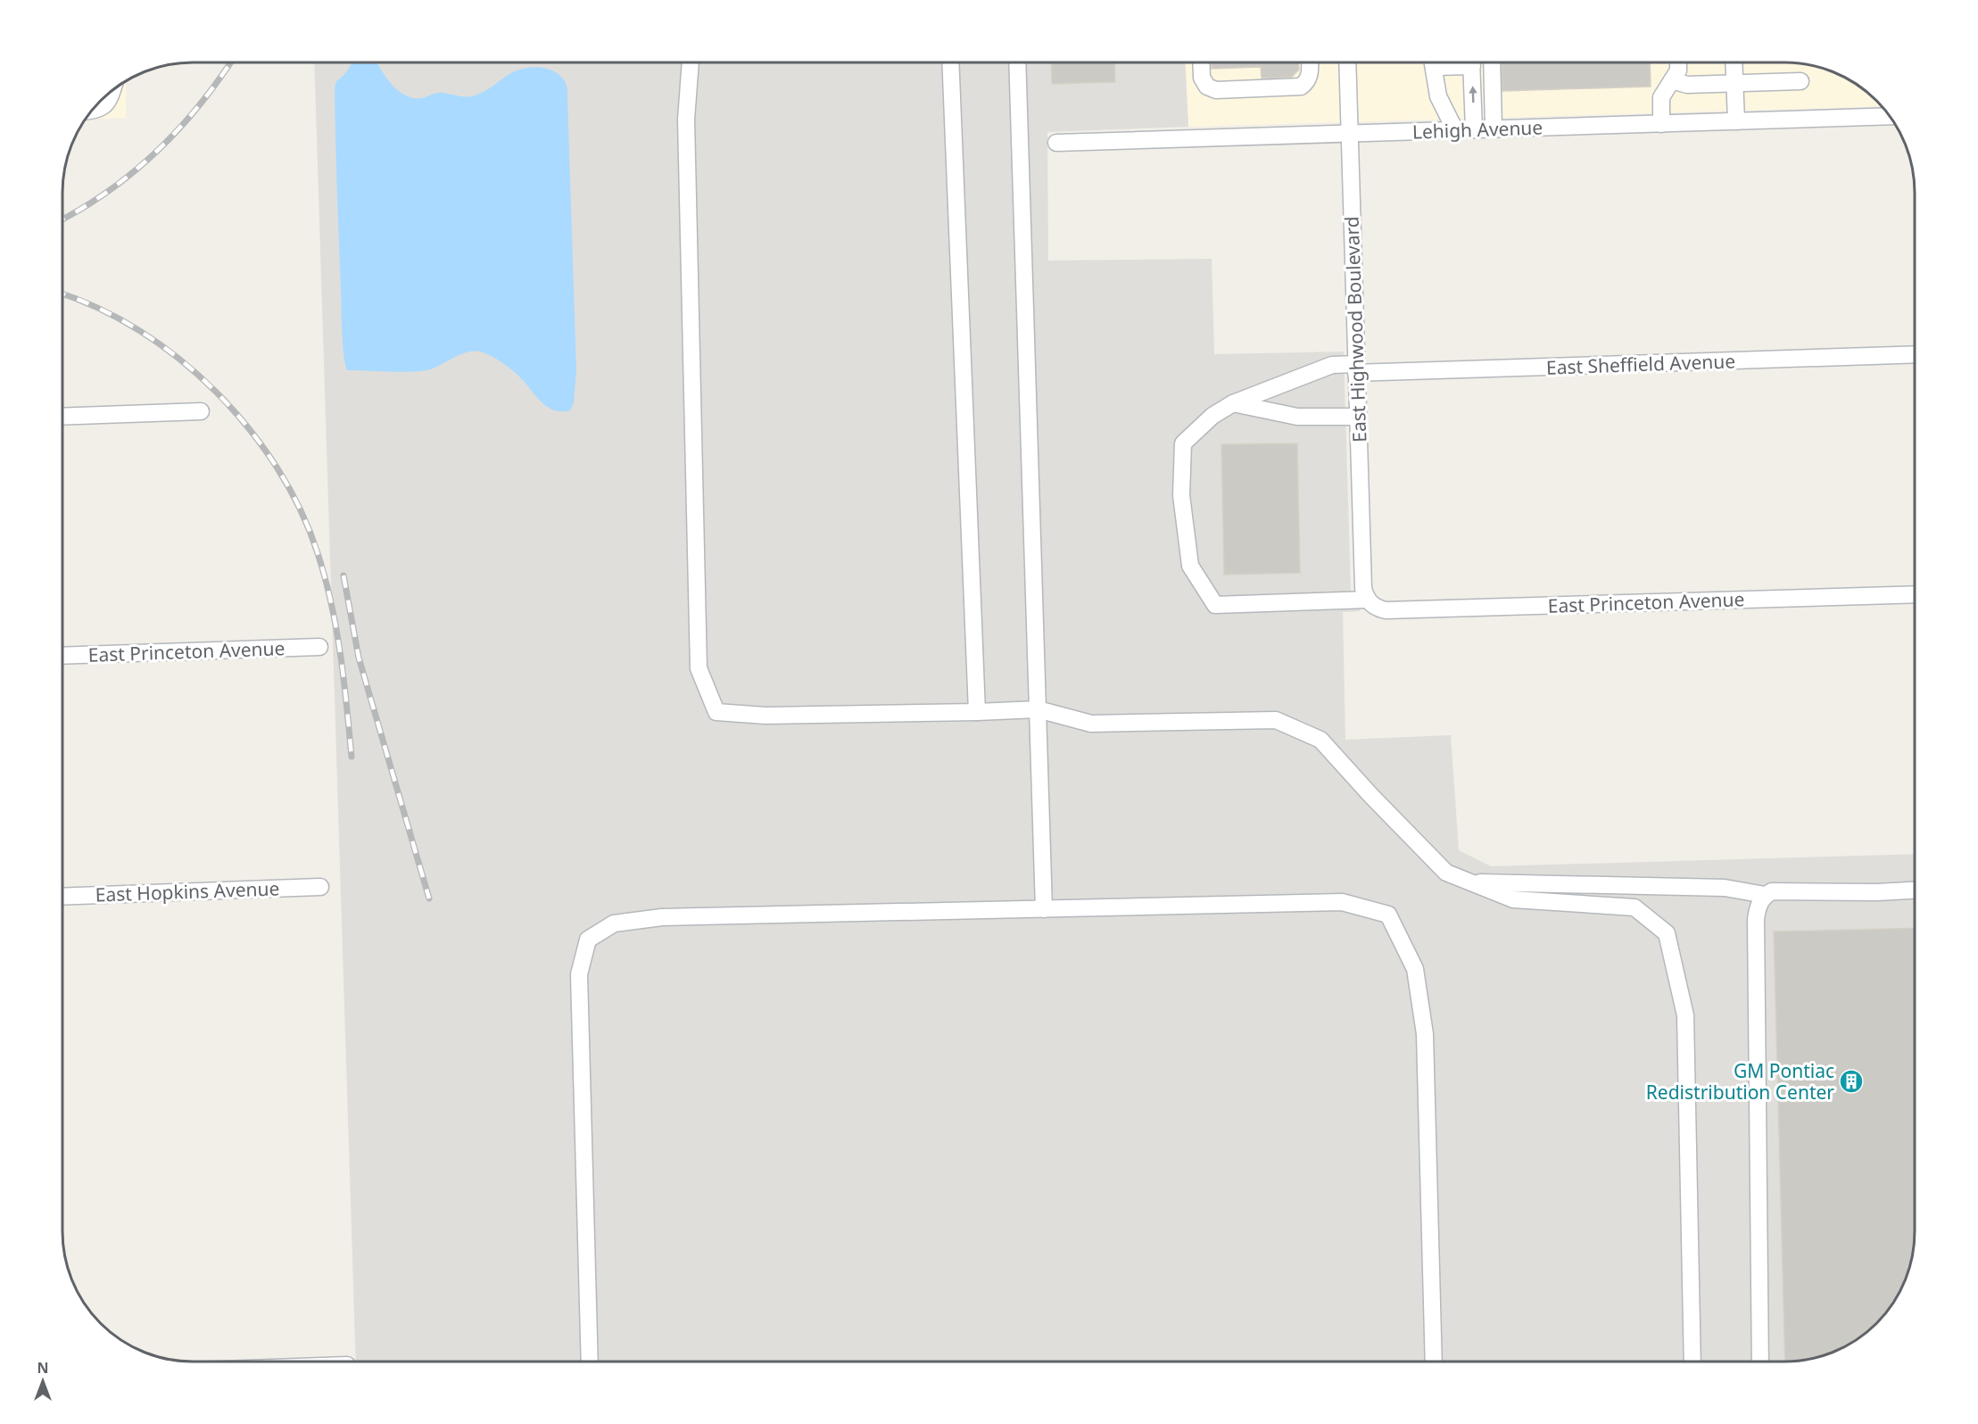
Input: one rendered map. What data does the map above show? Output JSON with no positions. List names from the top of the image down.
{
  "streets": {
    "street": [
      "Lehigh Avenue",
      "East Highwood Boulevard",
      "East Sheffield Avenue",
      "East Princeton Avenue",
      "East Hopkins Avenue"
    ]
  },
  "crossings": [
    ["Lehigh Avenue", "East Highwood Boulevard"],
    ["East Highwood Boulevard", "East Sheffield Avenue"],
    ["East Highwood Boulevard", "East Princeton Avenue"],
    ["East Sheffield Avenue", "East Princeton Avenue"]
  ],
  "places": {
    "building": ["GM Pontiac Redistribution Center"]
  },
  "north": "top"
}
